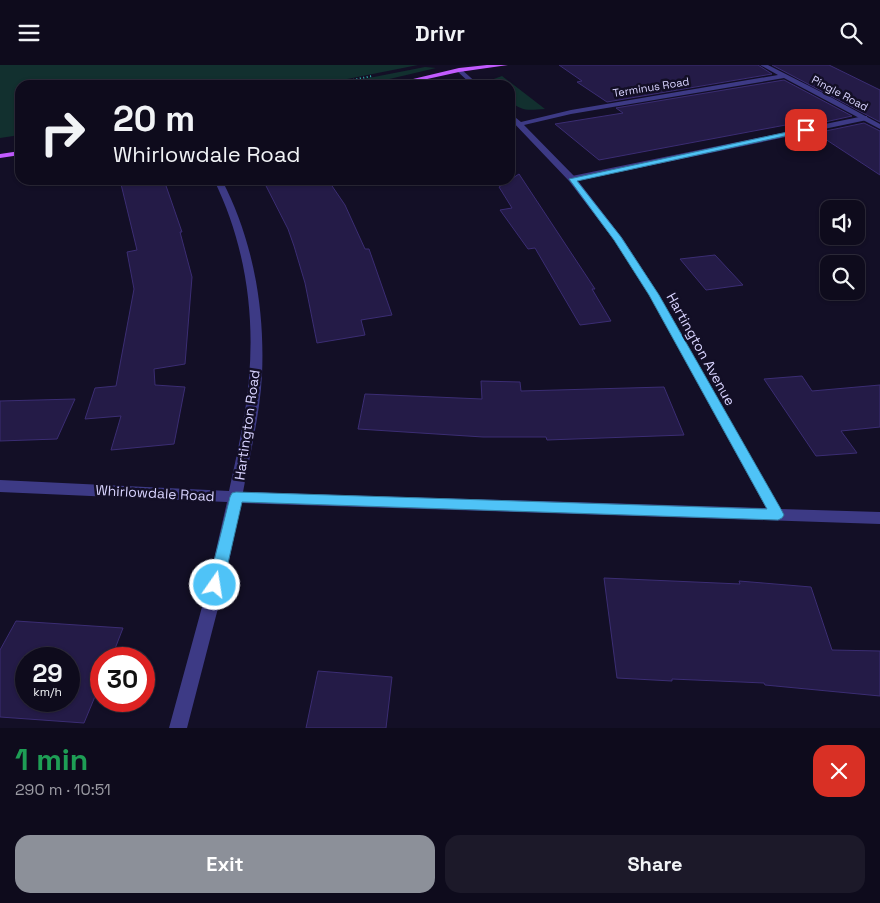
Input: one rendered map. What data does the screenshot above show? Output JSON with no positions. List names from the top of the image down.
{
  "streets": {
    "street": [
      "Terminus Road",
      "Pingle Road",
      "Hartington Avenue",
      "Hartington Road",
      "Whirlowdale Road"
    ]
  },
  "crossings": [
    ["Terminus Road", "Pingle Road"],
    ["Terminus Road", "Hartington Avenue"],
    ["Hartington Avenue", "Whirlowdale Road"],
    ["Hartington Road", "Whirlowdale Road"]
  ],
  "page": {
    "header": "Drivr",
    "turn": ["20 m", "Whirlowdale Road"],
    "speed": "29 km/h",
    "limit": "30",
    "heading": ["1 min", "290 m · 10:51"],
    "buttons": ["Exit", "Share"]
  }
}
